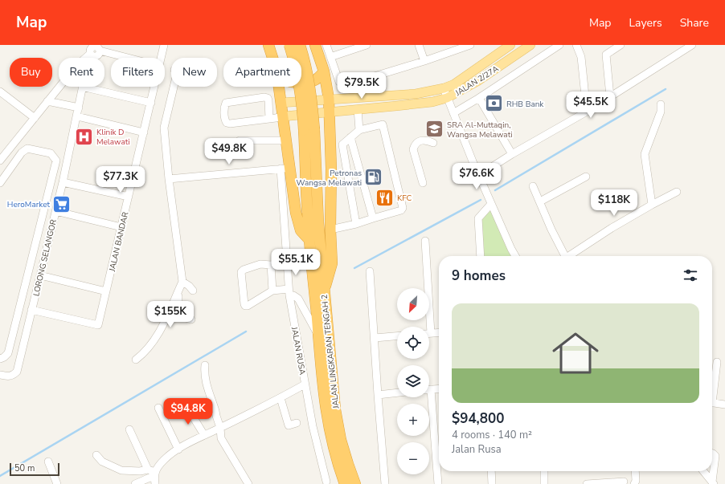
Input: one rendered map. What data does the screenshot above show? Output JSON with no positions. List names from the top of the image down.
{
  "streets": {
    "highway": ["JALAN LINGKARAN TENGAH 2"],
    "main road": ["JALAN 2/27A"],
    "street": ["JALAN BANDAR", "LORONG SELANGOR", "JALAN RUSA"]
  },
  "crossings": [
    ["JALAN BANDAR", "LORONG SELANGOR"]
  ],
  "places": {
    "bank": ["RHB Bank"],
    "school or university": ["SRA Al-Muttaqin, Wangsa Melawati"],
    "hospital": ["Klinik D Melawati"],
    "fuel station": ["Petronas Wangsa Melawati"],
    "restaurant": ["KFC"],
    "supermarket": ["HeroMarket"]
  },
  "scale_bar": "50 m",
  "north": "bottom left",
  "page": {
    "header": "Map",
    "nav": ["Map", "Layers", "Share"],
    "chip": [
      "Buy",
      "Rent",
      "Filters",
      "New",
      "Apartment"
    ],
    "price": [
      "$79.5K",
      "$45.5K",
      "$49.8K",
      "$76.6K",
      "$77.3K",
      "$118K",
      "$55.1K",
      "$155K",
      "$94.8K"
    ],
    "heading": "9 homes",
    "map_buttons": ["+", "−"],
    "list": [
      {
        "name": "$94,800",
        "note": "4 rooms · 140 m² · Jalan Rusa"
      }
    ],
    "scale": "50 m"
  }
}
